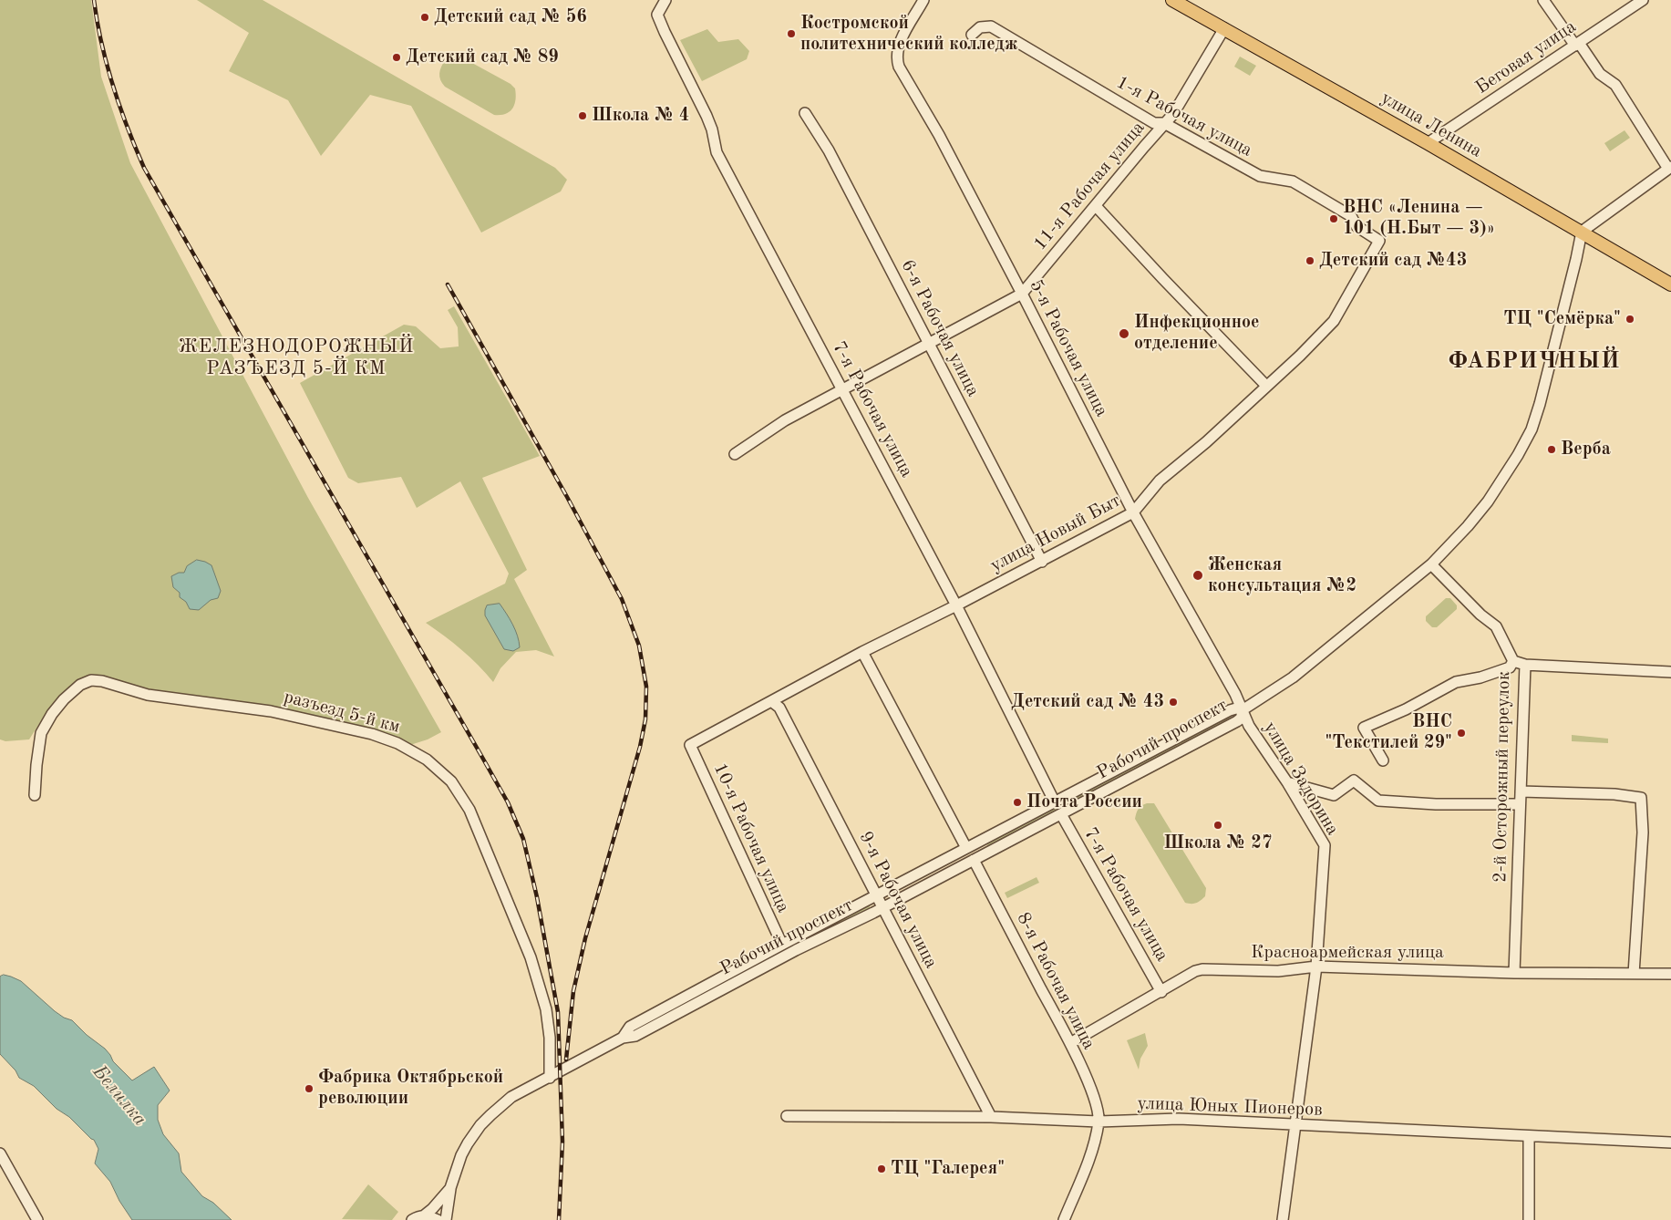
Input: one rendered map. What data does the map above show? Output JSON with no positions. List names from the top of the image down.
{
  "streets": {
    "main road": ["улица Ленина"],
    "street": [
      "Беговая улица",
      "1-я Рабочая улица",
      "11-я Рабочая улица",
      "6-я Рабочая улица",
      "5-я Рабочая улица",
      "7-я Рабочая улица",
      "улица Новый Быт",
      "разъезд 5-й км",
      "Рабочий проспект",
      "2-й Осторожный переулок",
      "улица Задорина",
      "10-я Рабочая улица",
      "9-я Рабочая улица",
      "Красноармейская улица",
      "8-я Рабочая улица",
      "улица Юных Пионеров"
    ]
  },
  "crossings": [
    ["Беговая улица", "улица Ленина"],
    ["1-я Рабочая улица", "11-я Рабочая улица"],
    ["1-я Рабочая улица", "улица Новый Быт"],
    ["улица Ленина", "11-я Рабочая улица"],
    ["улица Ленина", "Рабочий проспект"],
    ["11-я Рабочая улица", "6-я Рабочая улица"],
    ["11-я Рабочая улица", "5-я Рабочая улица"],
    ["11-я Рабочая улица", "7-я Рабочая улица"],
    ["6-я Рабочая улица", "улица Новый Быт"],
    ["5-я Рабочая улица", "улица Новый Быт"],
    ["5-я Рабочая улица", "Рабочий проспект"],
    ["5-я Рабочая улица", "улица Задорина"],
    ["7-я Рабочая улица", "улица Новый Быт"],
    ["7-я Рабочая улица", "Рабочий проспект"],
    ["7-я Рабочая улица", "Красноармейская улица"],
    ["улица Новый Быт", "10-я Рабочая улица"],
    ["улица Новый Быт", "9-я Рабочая улица"],
    ["разъезд 5-й км", "Рабочий проспект"],
    ["Рабочий проспект", "2-й Осторожный переулок"],
    ["Рабочий проспект", "улица Задорина"],
    ["Рабочий проспект", "10-я Рабочая улица"],
    ["Рабочий проспект", "9-я Рабочая улица"],
    ["Рабочий проспект", "8-я Рабочая улица"],
    ["2-й Осторожный переулок", "Красноармейская улица"],
    ["улица Задорина", "Красноармейская улица"],
    ["улица Задорина", "улица Юных Пионеров"],
    ["9-я Рабочая улица", "улица Юных Пионеров"],
    ["Красноармейская улица", "8-я Рабочая улица"],
    ["8-я Рабочая улица", "улица Юных Пионеров"]
  ],
  "districts": ["ЖЕЛЕЗНОДОРОЖНЫЙ РАЗЪЕЗД 5-Й КМ", "ФАБРИЧНЫЙ"],
  "water": ["Белилка"],
  "places": [
    "Детский сад № 56",
    "Костромской политехнический колледж",
    "Детский сад № 89",
    "Школа № 4",
    "ВНС «Ленина — 101 (Н.Быт — 3)»",
    "Детский сад №43",
    "ТЦ \"Семёрка\"",
    "Инфекционное отделение",
    "Верба",
    "Женская консультация №2",
    "Детский сад № 43",
    "ВНС \"Текстилей 29\"",
    "Почта России",
    "Школа № 27",
    "Фабрика Октябрьской революции",
    "ТЦ \"Галерея\""
  ]
}
